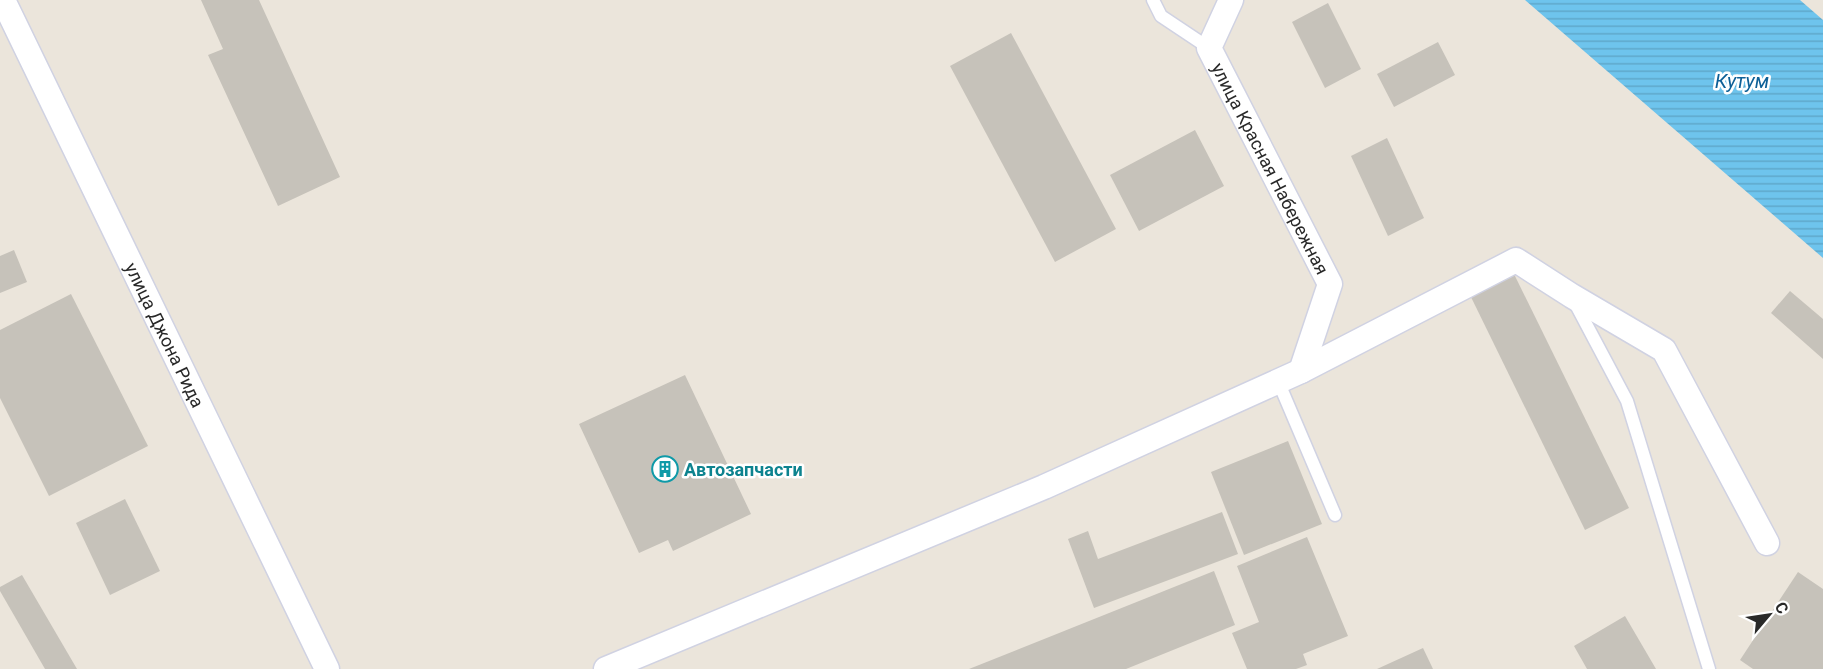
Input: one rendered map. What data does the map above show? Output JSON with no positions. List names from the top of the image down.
{
  "streets": {
    "street": ["улица Красная Набережная", "улица Джона Рида"]
  },
  "water": ["Кутум"],
  "places": {
    "building": ["Автозапчасти"]
  },
  "north": "top right"
}
